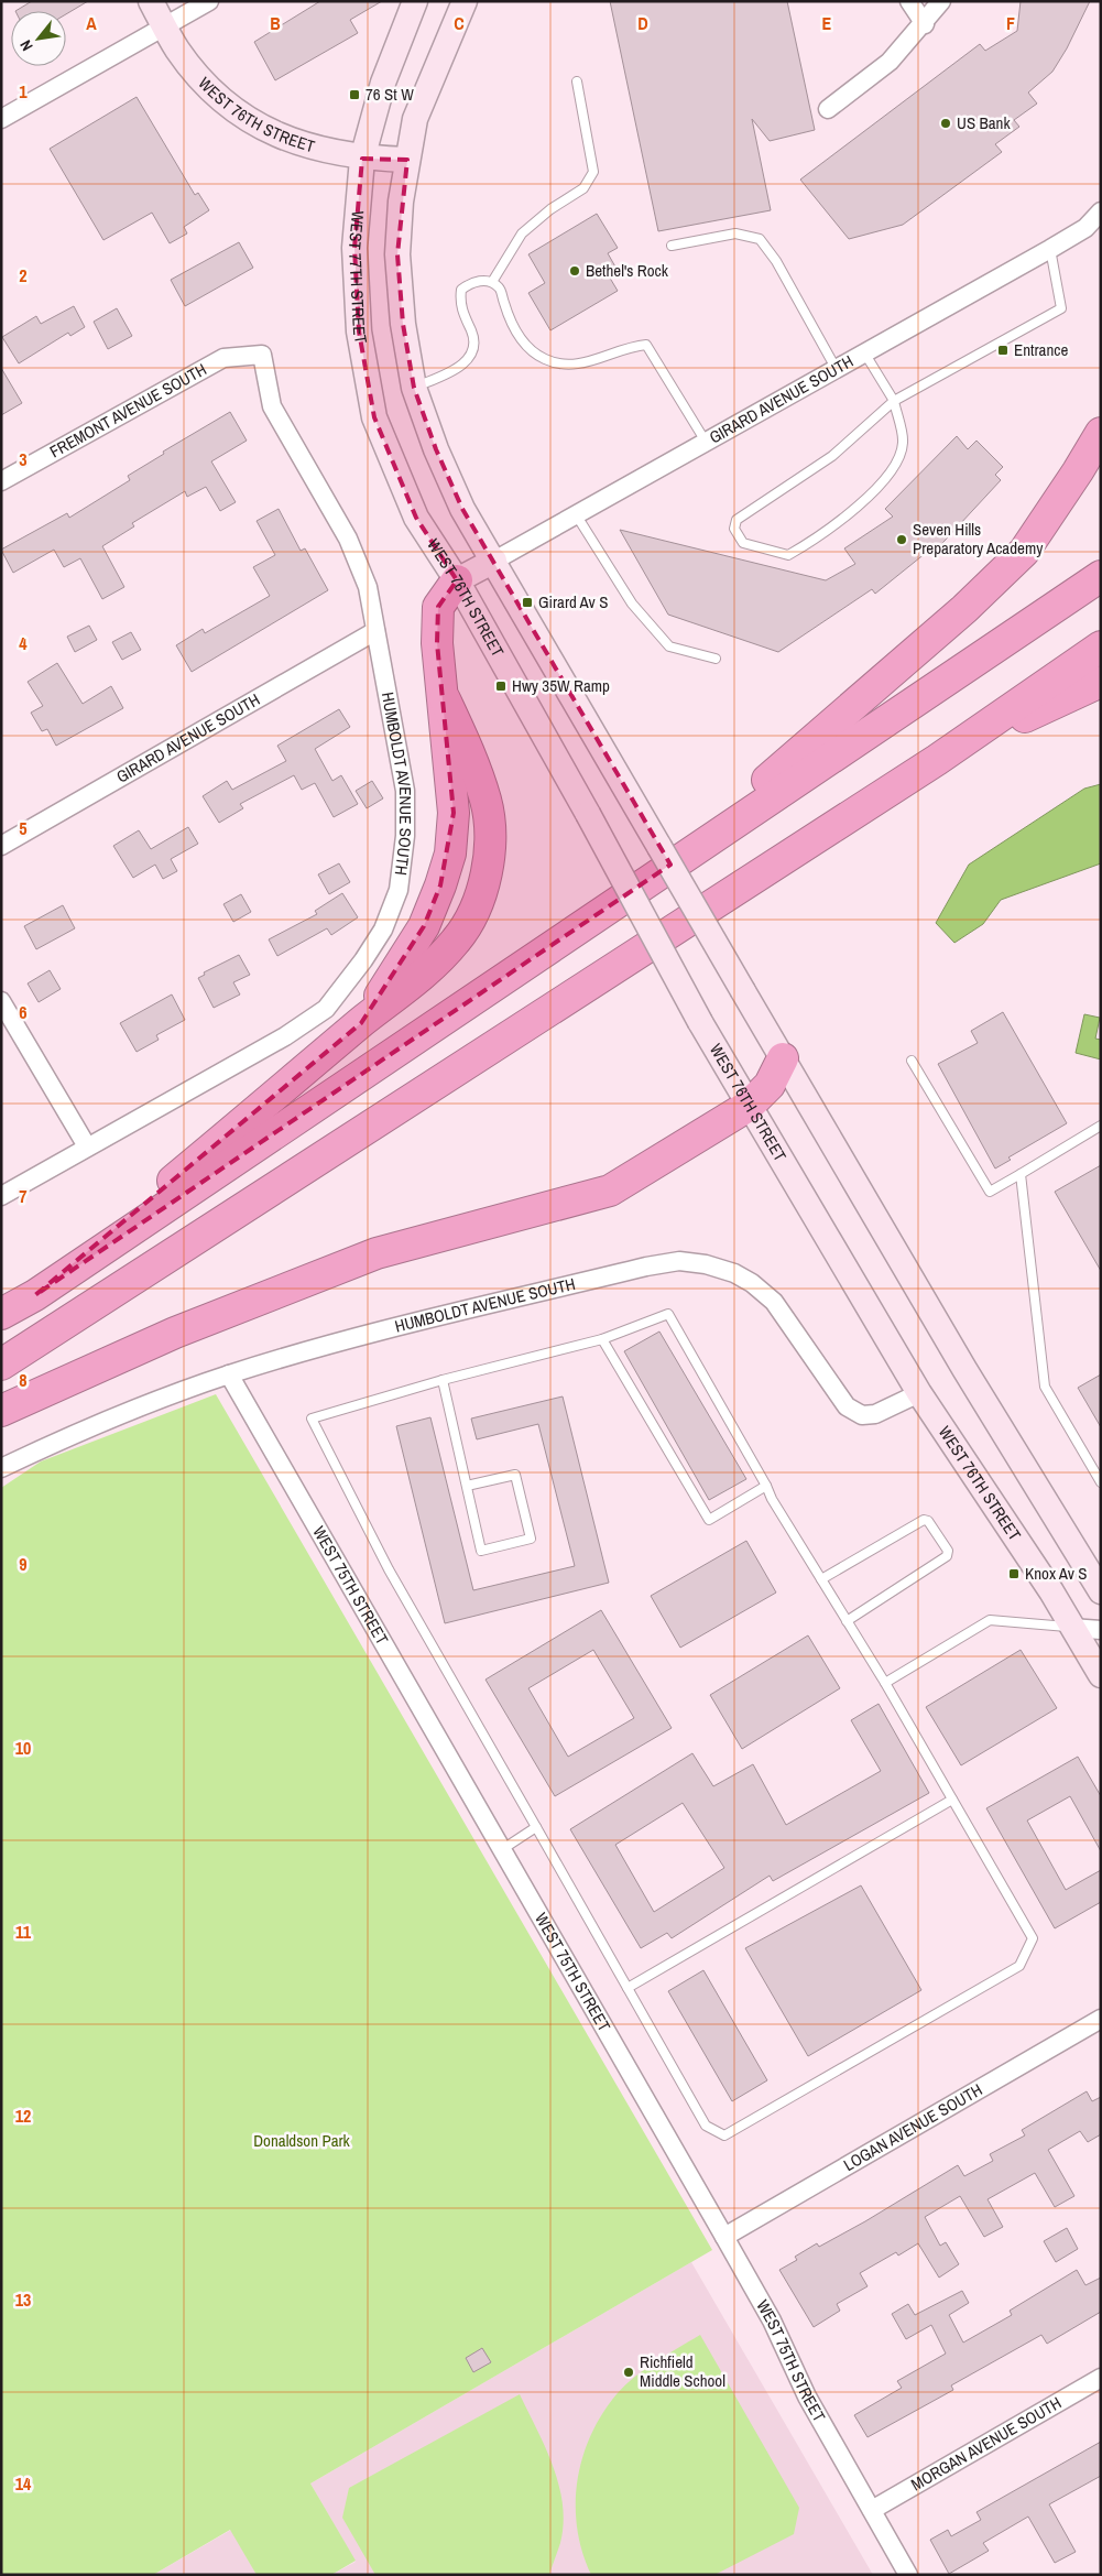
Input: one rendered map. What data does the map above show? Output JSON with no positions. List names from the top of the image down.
{
  "streets": {
    "street": [
      "WEST 76TH STREET",
      "WEST 77TH STREET",
      "GIRARD AVENUE SOUTH",
      "FREMONT AVENUE SOUTH",
      "HUMBOLDT AVENUE SOUTH",
      "WEST 75TH STREET",
      "LOGAN AVENUE SOUTH",
      "MORGAN AVENUE SOUTH"
    ]
  },
  "crossings": [
    ["WEST 76TH STREET", "WEST 77TH STREET"],
    ["WEST 76TH STREET", "GIRARD AVENUE SOUTH"],
    ["WEST 76TH STREET", "HUMBOLDT AVENUE SOUTH"],
    ["GIRARD AVENUE SOUTH", "HUMBOLDT AVENUE SOUTH"],
    ["FREMONT AVENUE SOUTH", "HUMBOLDT AVENUE SOUTH"],
    ["HUMBOLDT AVENUE SOUTH", "WEST 75TH STREET"],
    ["WEST 75TH STREET", "LOGAN AVENUE SOUTH"],
    ["WEST 75TH STREET", "MORGAN AVENUE SOUTH"]
  ],
  "parks": ["Donaldson Park"],
  "places": {
    "transit": [
      "76 St W",
      "Entrance",
      "Girard Av S",
      "Hwy 35W Ramp",
      "Knox Av S"
    ],
    "other": [
      "US Bank",
      "Bethel's Rock",
      "Seven Hills Preparatory Academy",
      "Richfield Middle School"
    ]
  },
  "north": "bottom left",
  "grid": {
    "columns": [
      "A",
      "B",
      "C",
      "D",
      "E",
      "F"
    ],
    "rows": [
      "1",
      "2",
      "3",
      "4",
      "5",
      "6",
      "7",
      "8",
      "9",
      "10",
      "11",
      "12",
      "13",
      "14"
    ]
  }
}
